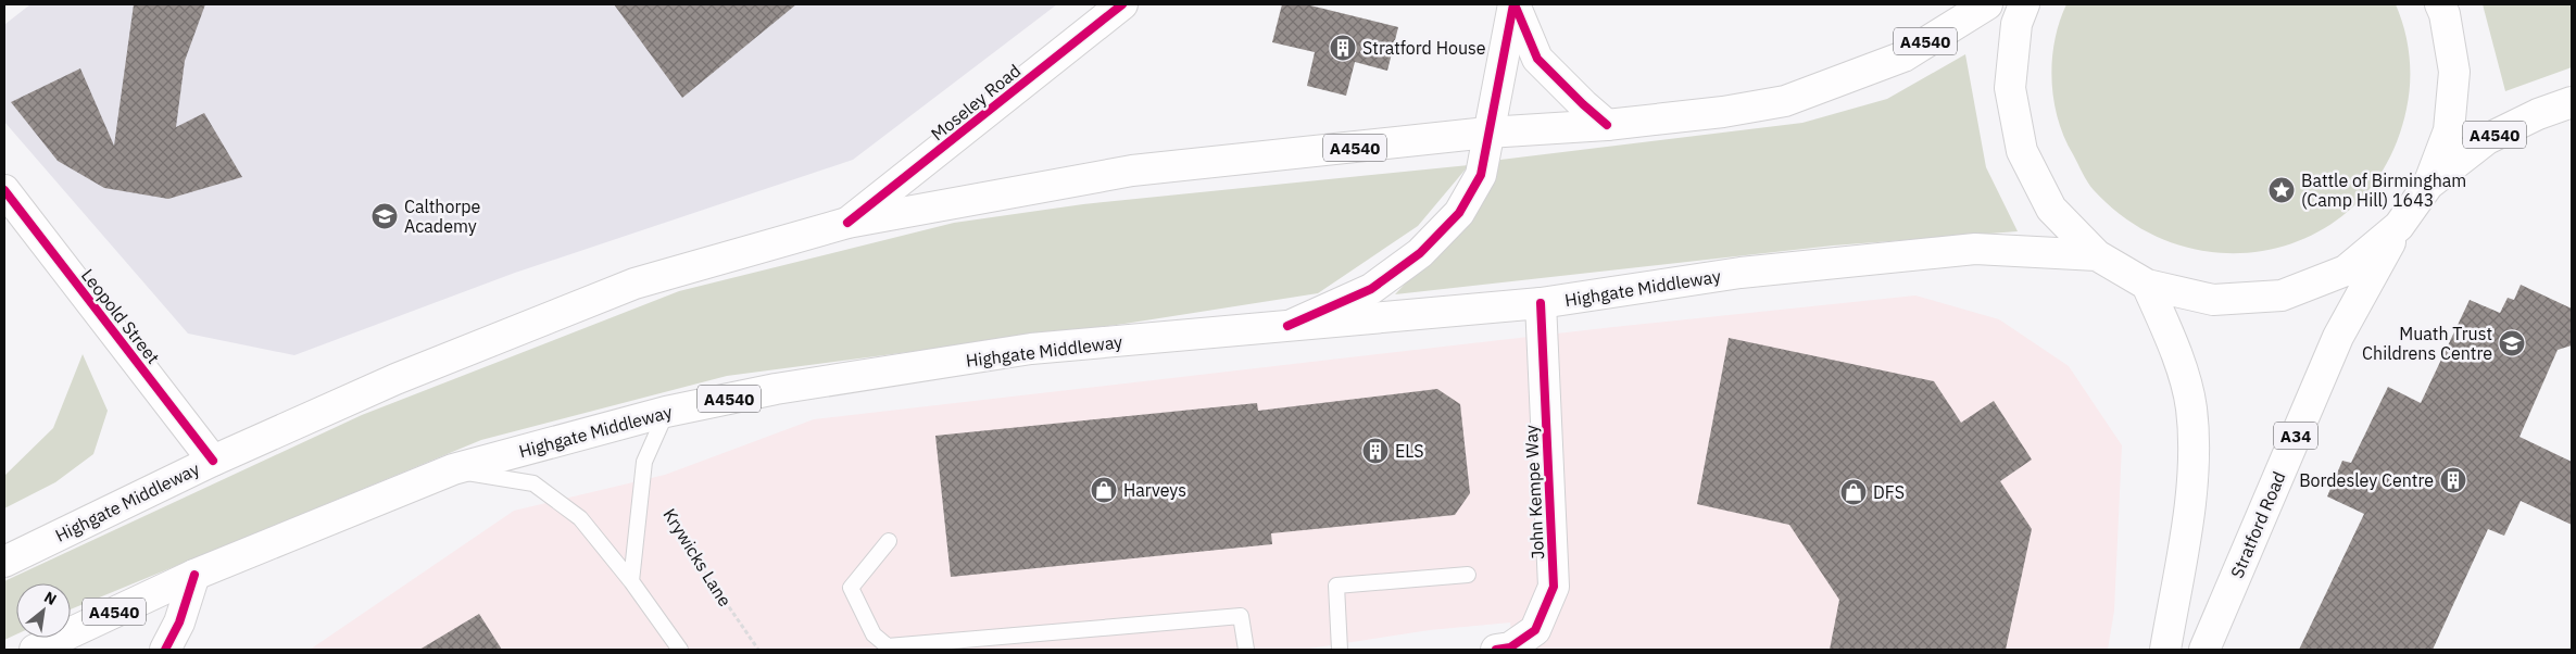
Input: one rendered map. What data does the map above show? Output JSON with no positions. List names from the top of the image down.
{
  "streets": {
    "main road": [
      "A4540",
      "Moseley Road",
      "Highgate Middleway",
      "Leopold Street",
      "A34",
      "John Kempe Way",
      "Stratford Road"
    ],
    "path": ["Krywicks Lane"]
  },
  "crossings": [
    ["Moseley Road", "Highgate Middleway"],
    ["Highgate Middleway", "Leopold Street"],
    ["Highgate Middleway", "John Kempe Way"]
  ],
  "places": {
    "building": ["Stratford House", "ELS", "Bordesley Centre"],
    "place": ["Battle of Birmingham (Camp Hill) 1643"],
    "school or university": ["Calthorpe Academy", "Muath Trust Childrens Centre"],
    "shop": ["Harveys", "DFS"]
  },
  "north": "top right"
}
